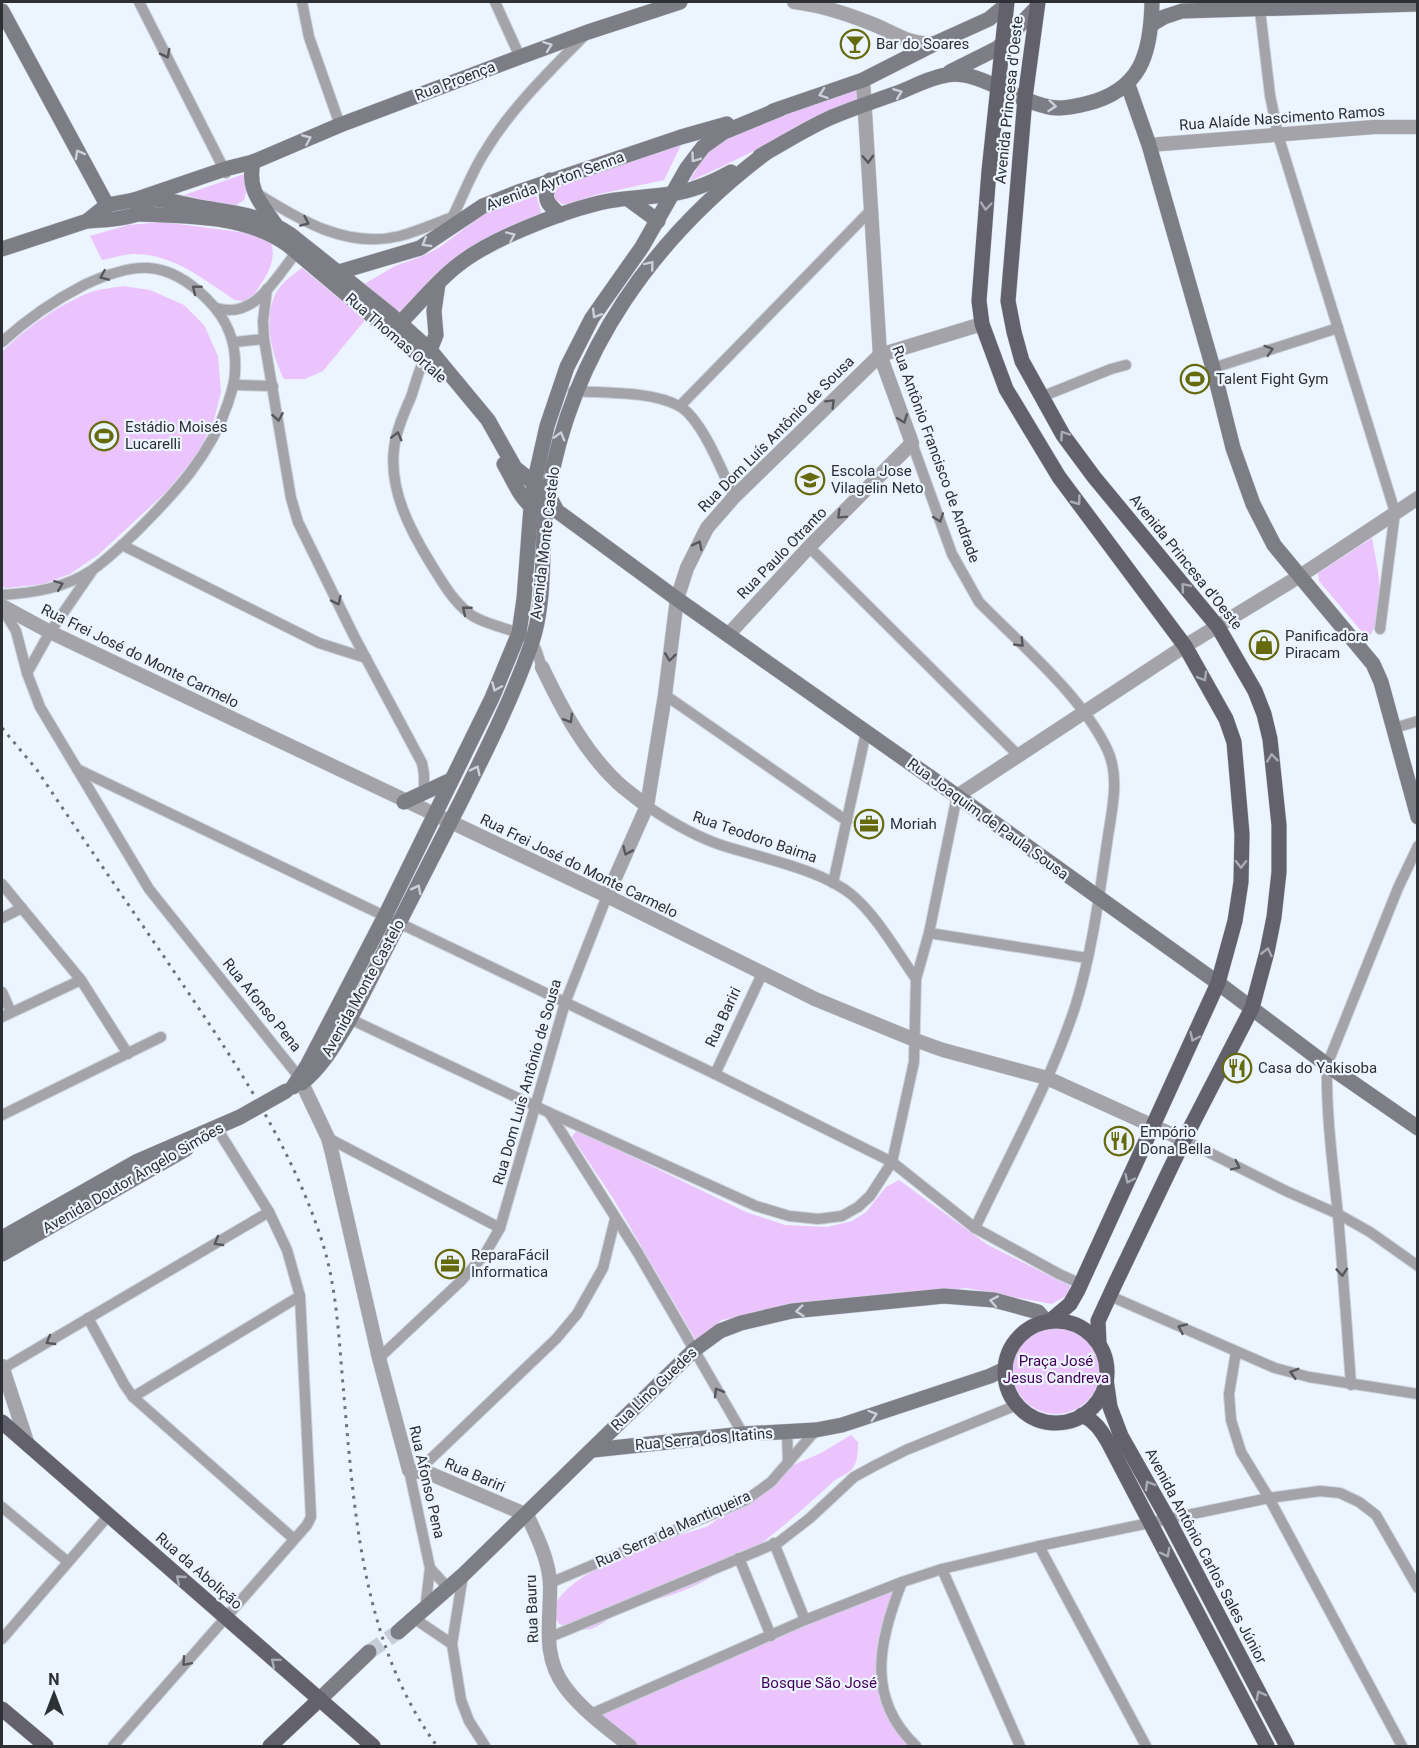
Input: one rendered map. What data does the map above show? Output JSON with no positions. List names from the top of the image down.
{
  "streets": {
    "main road": [
      "Rua Proença",
      "Avenida Princesa d'Oeste",
      "Avenida Ayrton Senna",
      "Rua Thomas Ortale",
      "Avenida Monte Castelo",
      "Rua Joaquim de Paula Sousa",
      "Avenida Doutor Ângelo Simões",
      "Rua Lino Guedes",
      "Rua Serra dos Itatins",
      "Avenida Antônio Carlos Sales Júnior",
      "Rua da Abolição"
    ],
    "street": [
      "Rua Alaíde Nascimento Ramos",
      "Rua Dom Luís Antônio de Sousa",
      "Rua Antônio Francisco de Andrade",
      "Rua Paulo Otranto",
      "Rua Frei José do Monte Carmelo",
      "Rua Teodoro Baima",
      "Rua Afonso Pena",
      "Rua Bariri",
      "Rua Serra da Mantiqueira",
      "Rua Bauru"
    ]
  },
  "crossings": [
    ["Rua Proença", "Rua Thomas Ortale"],
    ["Avenida Princesa d'Oeste", "Avenida Ayrton Senna"],
    ["Avenida Princesa d'Oeste", "Rua Dom Luís Antônio de Sousa"],
    ["Avenida Princesa d'Oeste", "Rua Frei José do Monte Carmelo"],
    ["Avenida Princesa d'Oeste", "Rua Joaquim de Paula Sousa"],
    ["Avenida Princesa d'Oeste", "Rua Lino Guedes"],
    ["Avenida Princesa d'Oeste", "Avenida Antônio Carlos Sales Júnior"],
    ["Avenida Ayrton Senna", "Rua Thomas Ortale"],
    ["Avenida Ayrton Senna", "Rua Antônio Francisco de Andrade"],
    ["Avenida Ayrton Senna", "Avenida Monte Castelo"],
    ["Rua Thomas Ortale", "Avenida Monte Castelo"],
    ["Rua Dom Luís Antônio de Sousa", "Rua Antônio Francisco de Andrade"],
    ["Rua Dom Luís Antônio de Sousa", "Rua Frei José do Monte Carmelo"],
    ["Rua Dom Luís Antônio de Sousa", "Rua Joaquim de Paula Sousa"],
    ["Rua Dom Luís Antônio de Sousa", "Rua Teodoro Baima"],
    ["Rua Dom Luís Antônio de Sousa", "Rua Afonso Pena"],
    ["Rua Antônio Francisco de Andrade", "Rua Paulo Otranto"],
    ["Rua Antônio Francisco de Andrade", "Rua Frei José do Monte Carmelo"],
    ["Rua Antônio Francisco de Andrade", "Rua Joaquim de Paula Sousa"],
    ["Avenida Monte Castelo", "Rua Frei José do Monte Carmelo"],
    ["Avenida Monte Castelo", "Rua Joaquim de Paula Sousa"],
    ["Avenida Monte Castelo", "Rua Afonso Pena"],
    ["Avenida Monte Castelo", "Avenida Doutor Ângelo Simões"],
    ["Rua Paulo Otranto", "Rua Joaquim de Paula Sousa"],
    ["Rua Frei José do Monte Carmelo", "Rua Afonso Pena"],
    ["Rua Frei José do Monte Carmelo", "Rua Bariri"],
    ["Rua Afonso Pena", "Rua Bariri"],
    ["Rua Afonso Pena", "Rua Lino Guedes"],
    ["Rua Bariri", "Rua Lino Guedes"],
    ["Rua Bariri", "Rua Bauru"],
    ["Rua Lino Guedes", "Rua Serra dos Itatins"],
    ["Rua Lino Guedes", "Avenida Antônio Carlos Sales Júnior"],
    ["Rua Lino Guedes", "Rua Bauru"],
    ["Rua Serra dos Itatins", "Rua Serra da Mantiqueira"],
    ["Rua Serra da Mantiqueira", "Rua Bauru"]
  ],
  "one_way": ["Rua Paulo Otranto", "Rua da Abolição"],
  "parks": ["Praça José Jesus Candreva", "Bosque São José"],
  "places": {
    "bar": ["Bar do Soares"],
    "sports": ["Talent Fight Gym", "Estádio Moisés Lucarelli"],
    "school or university": ["Escola Jose Vilagelin Neto"],
    "shop": ["Panificadora Piracam"],
    "office": ["Moriah", "ReparaFácil Informatica"],
    "restaurant": ["Casa do Yakisoba", "Empório Dona Bella"]
  },
  "north": "top"
}
